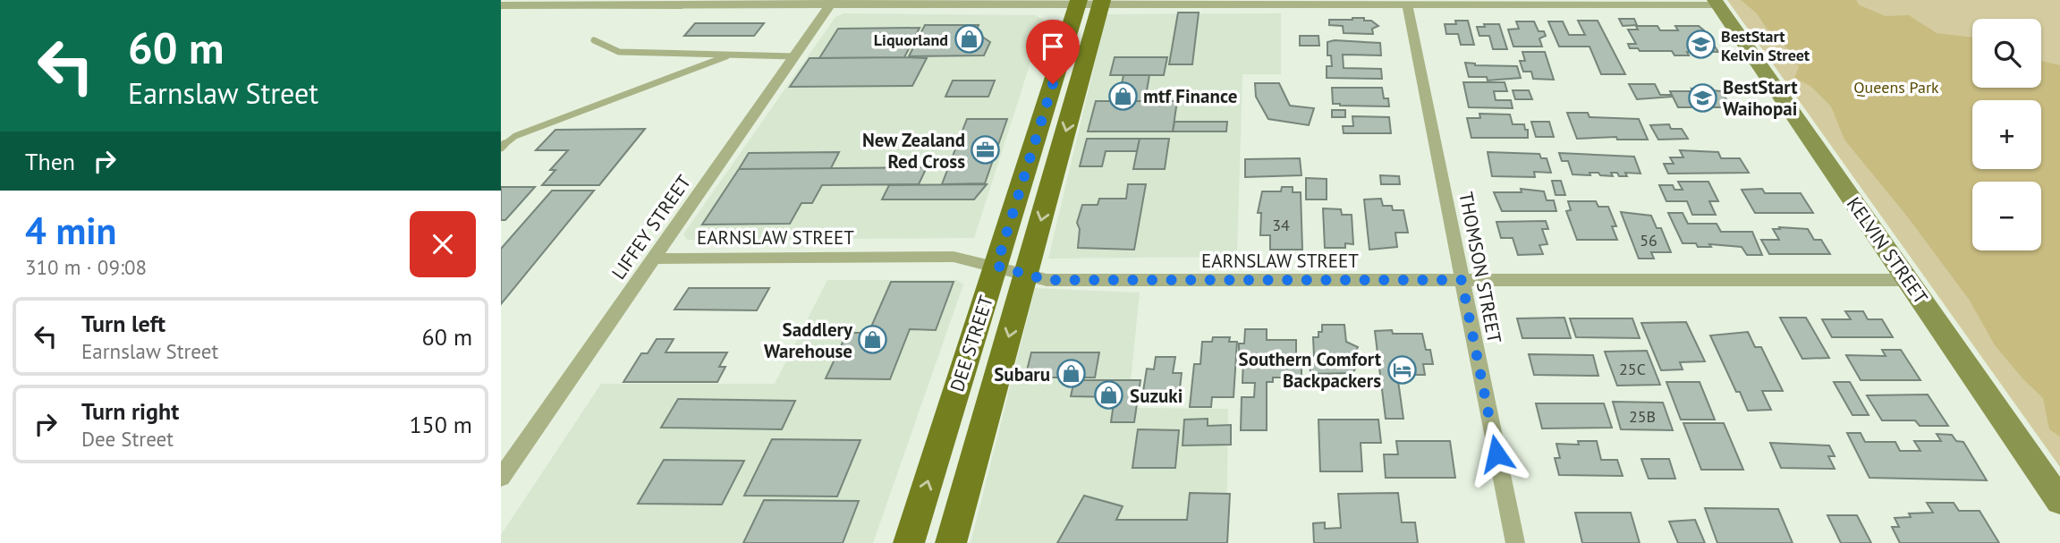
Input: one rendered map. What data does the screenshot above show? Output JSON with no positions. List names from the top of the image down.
{
  "streets": {
    "main road": ["KELVIN STREET", "DEE STREET"],
    "street": ["LIFFEY STREET", "EARNSLAW STREET", "THOMSON STREET"]
  },
  "crossings": [
    ["LIFFEY STREET", "EARNSLAW STREET"],
    ["EARNSLAW STREET", "KELVIN STREET"],
    ["EARNSLAW STREET", "THOMSON STREET"],
    ["EARNSLAW STREET", "DEE STREET"]
  ],
  "parks": ["Queens Park"],
  "places": {
    "shop": [
      "Liquorland",
      "mtf Finance",
      "Saddlery Warehouse",
      "Subaru",
      "Suzuki"
    ],
    "school or university": ["BestStart Kelvin Street", "BestStart Waihopai"],
    "office": ["New Zealand Red Cross"],
    "hotel": ["Southern Comfort Backpackers"]
  },
  "house_numbers": [
    "34",
    "56",
    "25C",
    "25B"
  ],
  "page": {
    "turn": ["60 m", "Earnslaw Street"],
    "map_buttons": ["+", "−"],
    "then": "Then",
    "heading": ["4 min", "310 m · 09:08"],
    "list": [
      {
        "name": "Turn left",
        "note": "Earnslaw Street",
        "value": "60 m"
      },
      {
        "name": "Turn right",
        "note": "Dee Street",
        "value": "150 m"
      }
    ]
  }
}
